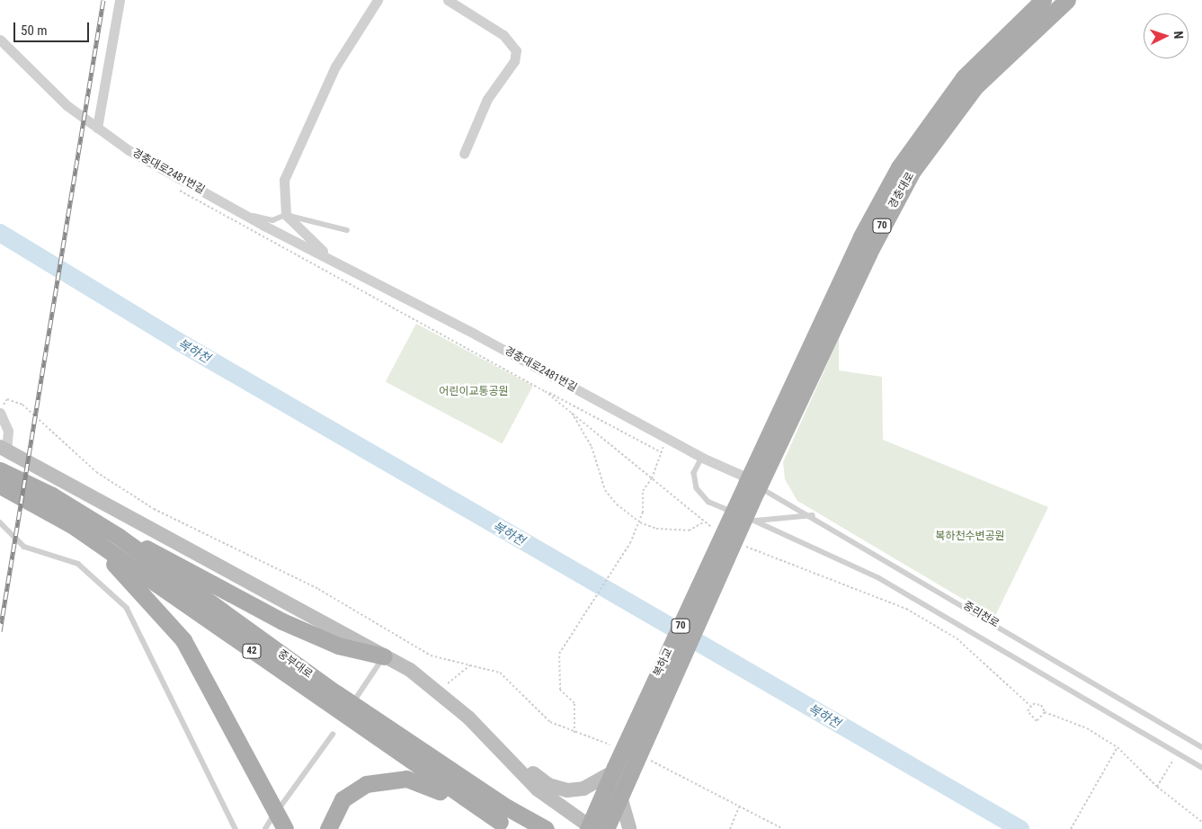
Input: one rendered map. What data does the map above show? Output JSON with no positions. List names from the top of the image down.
{
  "streets": {
    "main road": [
      "경충대로",
      "70",
      "42",
      "복하교",
      "중부대로"
    ],
    "street": ["경충대로2481번길"],
    "lane": ["중리천로"]
  },
  "crossings": [
    ["경충대로2481번길", "경충대로"],
    ["경충대로2481번길", "중리천로"],
    ["경충대로2481번길", "복하교"],
    ["경충대로", "중리천로"],
    ["경충대로", "복하교"],
    ["중리천로", "복하교"]
  ],
  "water": ["복하천"],
  "parks": ["어린이교통공원", "복하천수변공원"],
  "scale_bar": "50 m",
  "north": "right"
}
